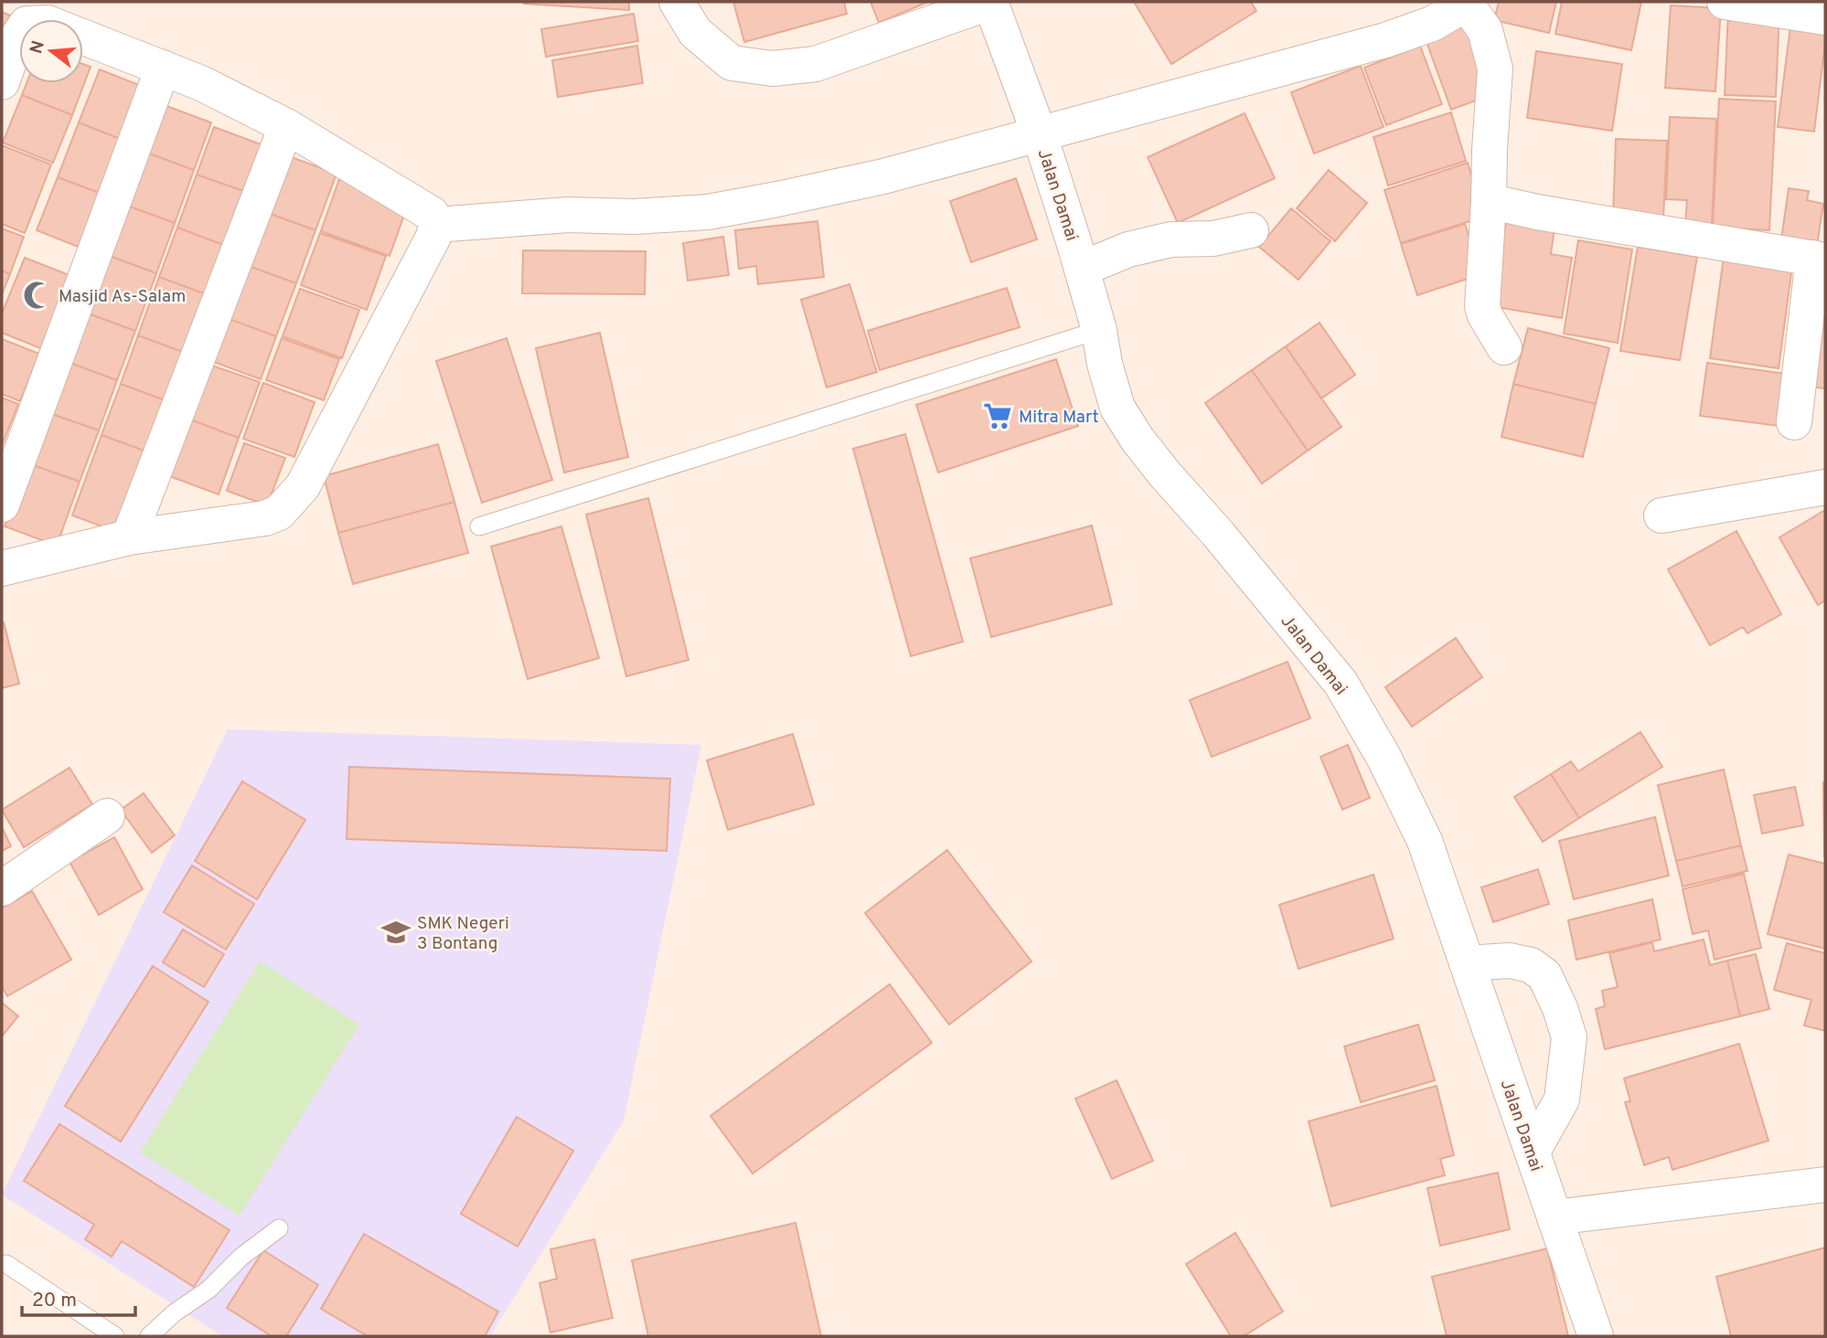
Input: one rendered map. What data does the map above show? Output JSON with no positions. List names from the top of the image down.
{
  "streets": {
    "street": ["Jalan Damai"]
  },
  "places": {
    "mosque": ["Masjid As-Salam"],
    "supermarket": ["Mitra Mart"],
    "school or university": ["SMK Negeri 3 Bontang"]
  },
  "scale_bar": "20 m",
  "north": "left"
}
